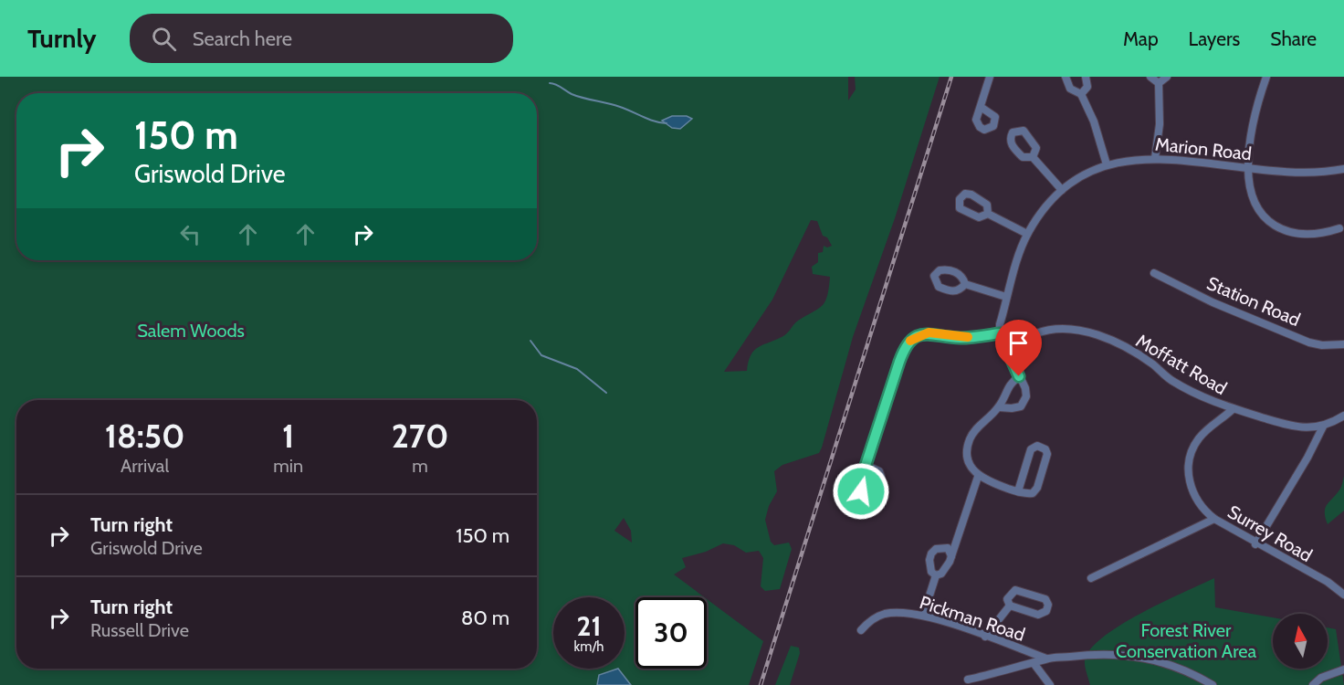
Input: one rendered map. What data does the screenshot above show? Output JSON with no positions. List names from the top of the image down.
{
  "streets": {
    "street": [
      "Marion Road",
      "Station Road",
      "Moffatt Road",
      "Surrey Road",
      "Pickman Road"
    ]
  },
  "parks": ["Salem Woods", "Forest River Conservation Area"],
  "north": "top",
  "page": {
    "header": "Turnly",
    "search": "Search here",
    "nav": ["Map", "Layers", "Share"],
    "turn": ["150 m", "Griswold Drive"],
    "eta": [
      "18:50",
      "Arrival",
      "1",
      "min",
      "270",
      "m"
    ],
    "list": [
      {
        "name": "Turn right",
        "note": "Griswold Drive",
        "value": "150 m"
      },
      {
        "name": "Turn right",
        "note": "Russell Drive",
        "value": "80 m"
      }
    ],
    "speed": "21 km/h",
    "limit": "30"
  }
}
